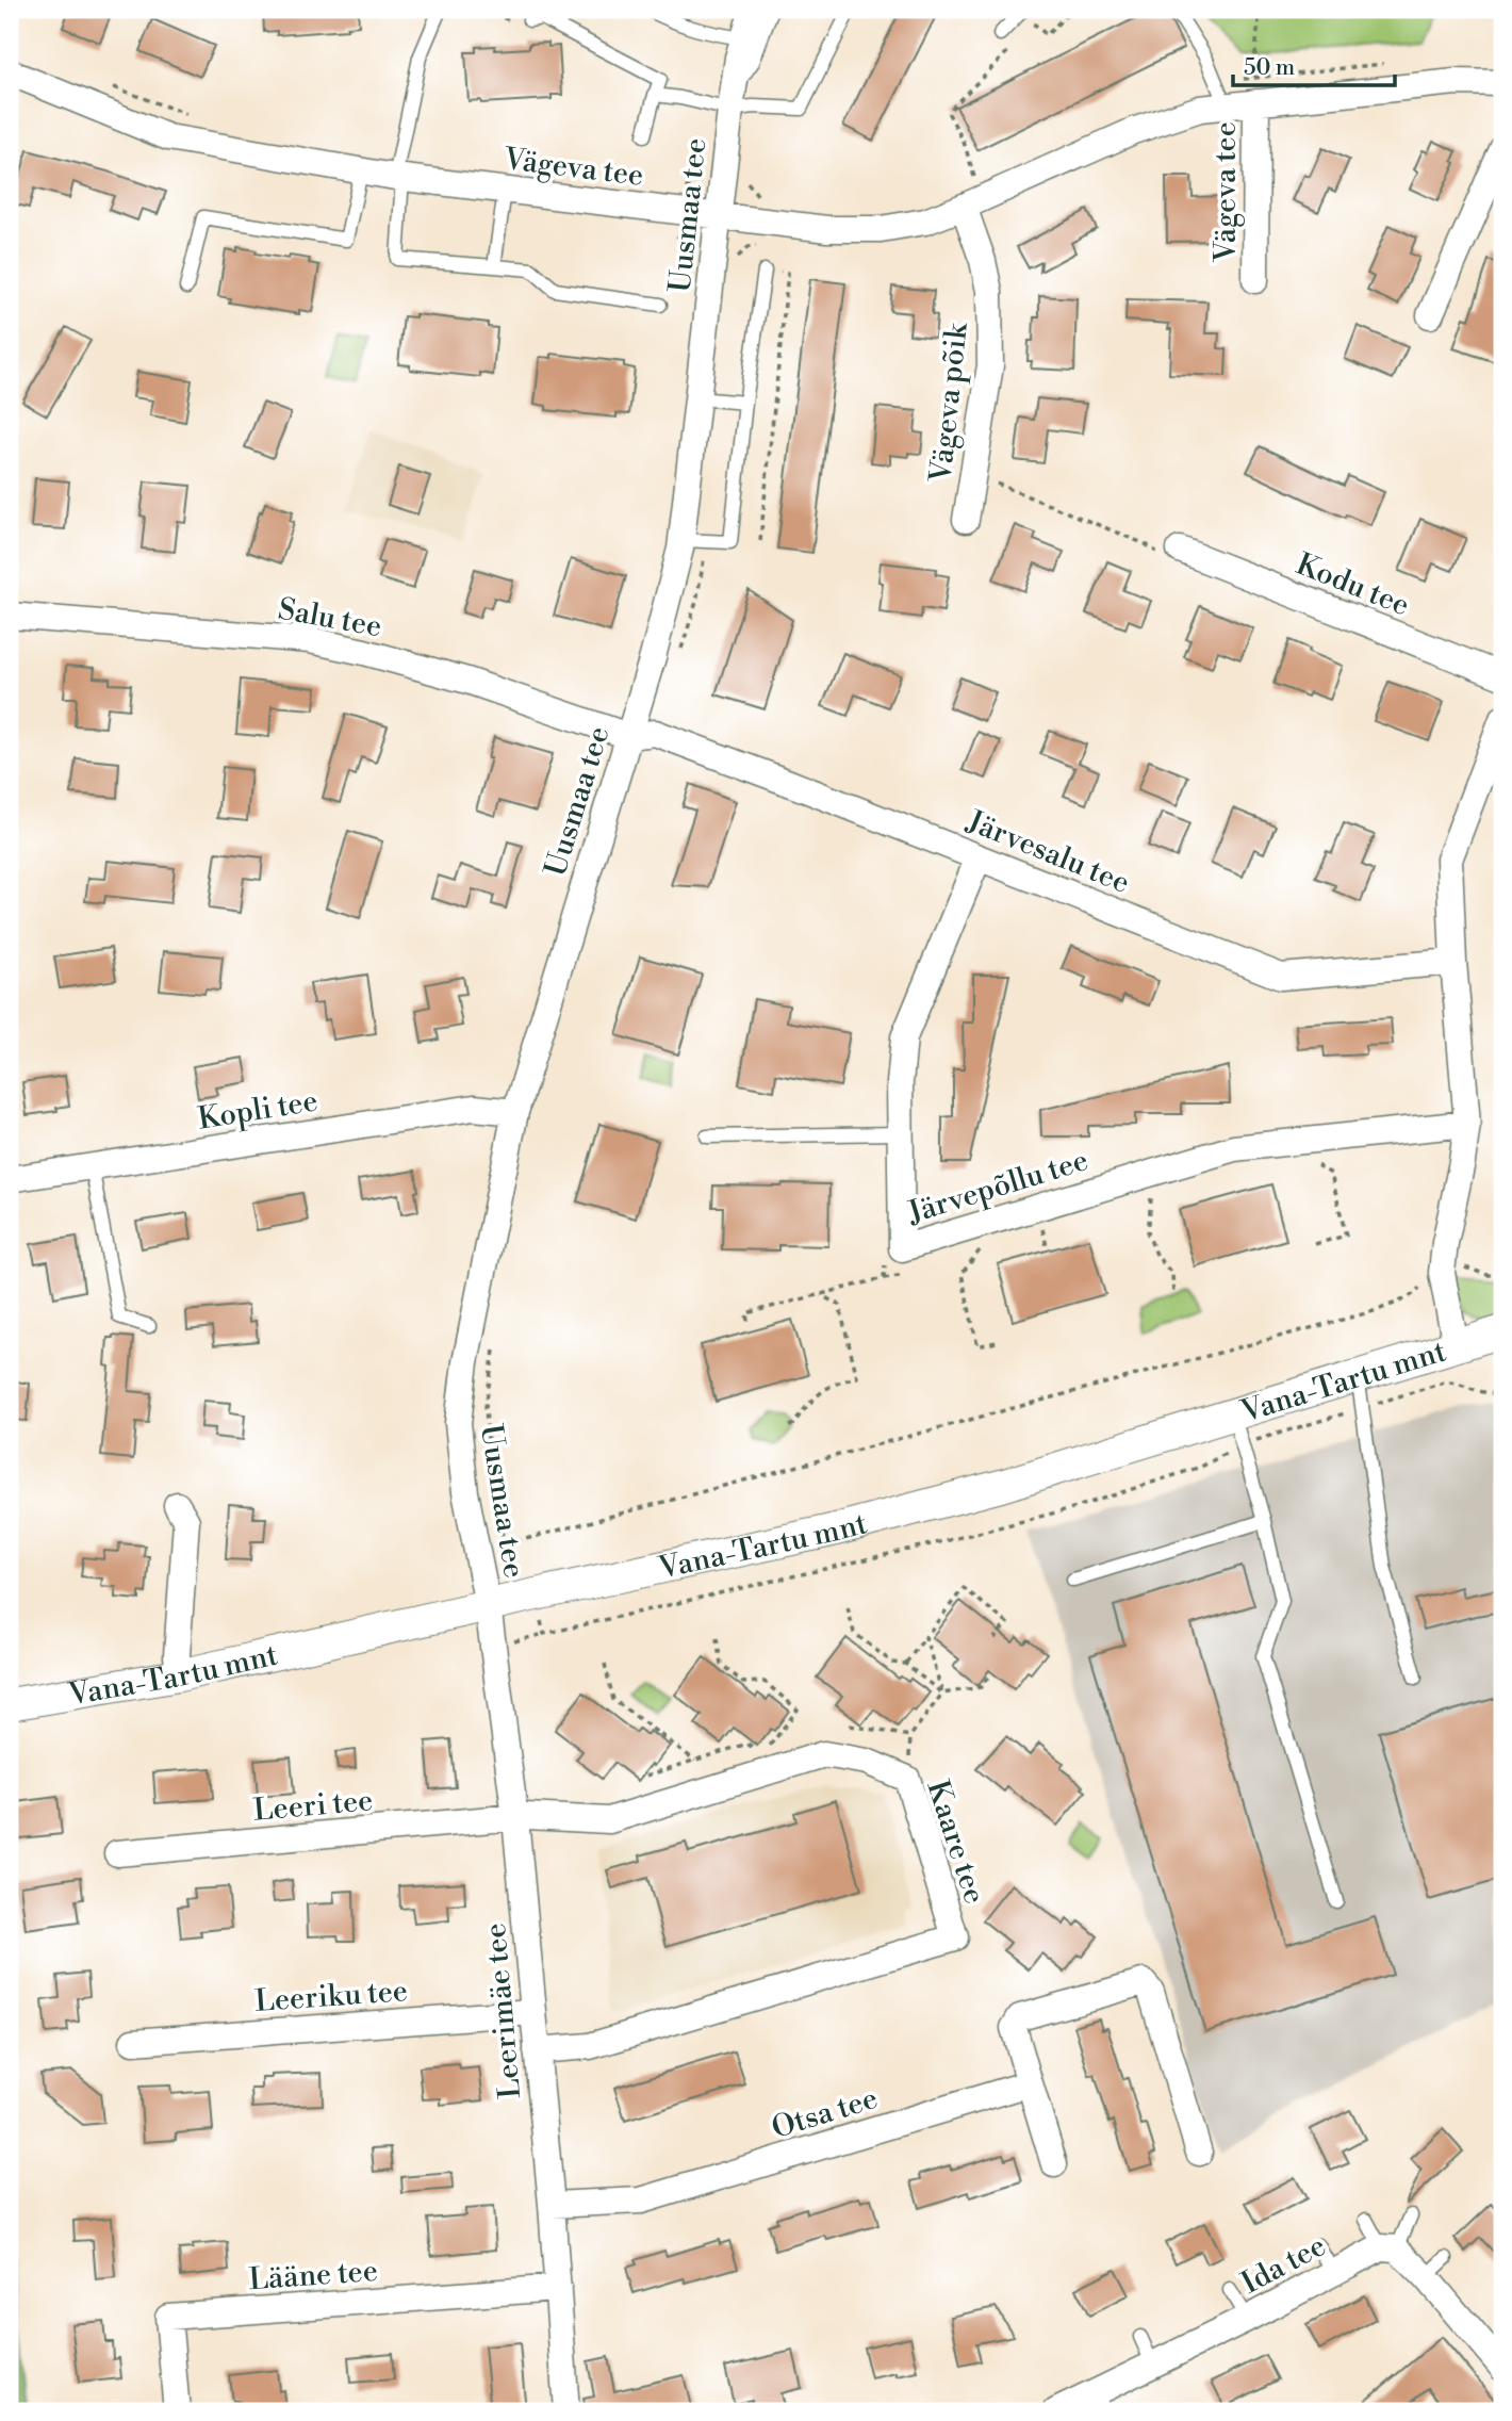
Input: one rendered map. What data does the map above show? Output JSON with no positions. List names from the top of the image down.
{
  "streets": {
    "street": [
      "Vägeva tee",
      "Uusmaa tee",
      "Vägeva põik",
      "Kodu tee",
      "Salu tee",
      "Järvesalu tee",
      "Kopli tee",
      "Järvepõllu tee",
      "Vana-Tartu mnt",
      "Leeri tee",
      "Kaare tee",
      "Leeriku tee",
      "Leerimäe tee",
      "Otsa tee",
      "Ida tee",
      "Lääne tee"
    ]
  },
  "crossings": [
    ["Vägeva tee", "Uusmaa tee"],
    ["Vägeva tee", "Vägeva põik"],
    ["Uusmaa tee", "Salu tee"],
    ["Uusmaa tee", "Järvesalu tee"],
    ["Uusmaa tee", "Kopli tee"],
    ["Uusmaa tee", "Vana-Tartu mnt"],
    ["Uusmaa tee", "Leerimäe tee"],
    ["Salu tee", "Järvesalu tee"],
    ["Järvesalu tee", "Järvepõllu tee"],
    ["Vana-Tartu mnt", "Leerimäe tee"],
    ["Leeri tee", "Kaare tee"],
    ["Leeri tee", "Leerimäe tee"],
    ["Kaare tee", "Leerimäe tee"],
    ["Leeriku tee", "Leerimäe tee"],
    ["Leerimäe tee", "Otsa tee"],
    ["Leerimäe tee", "Lääne tee"]
  ],
  "scale_bar": "50 m"
}
